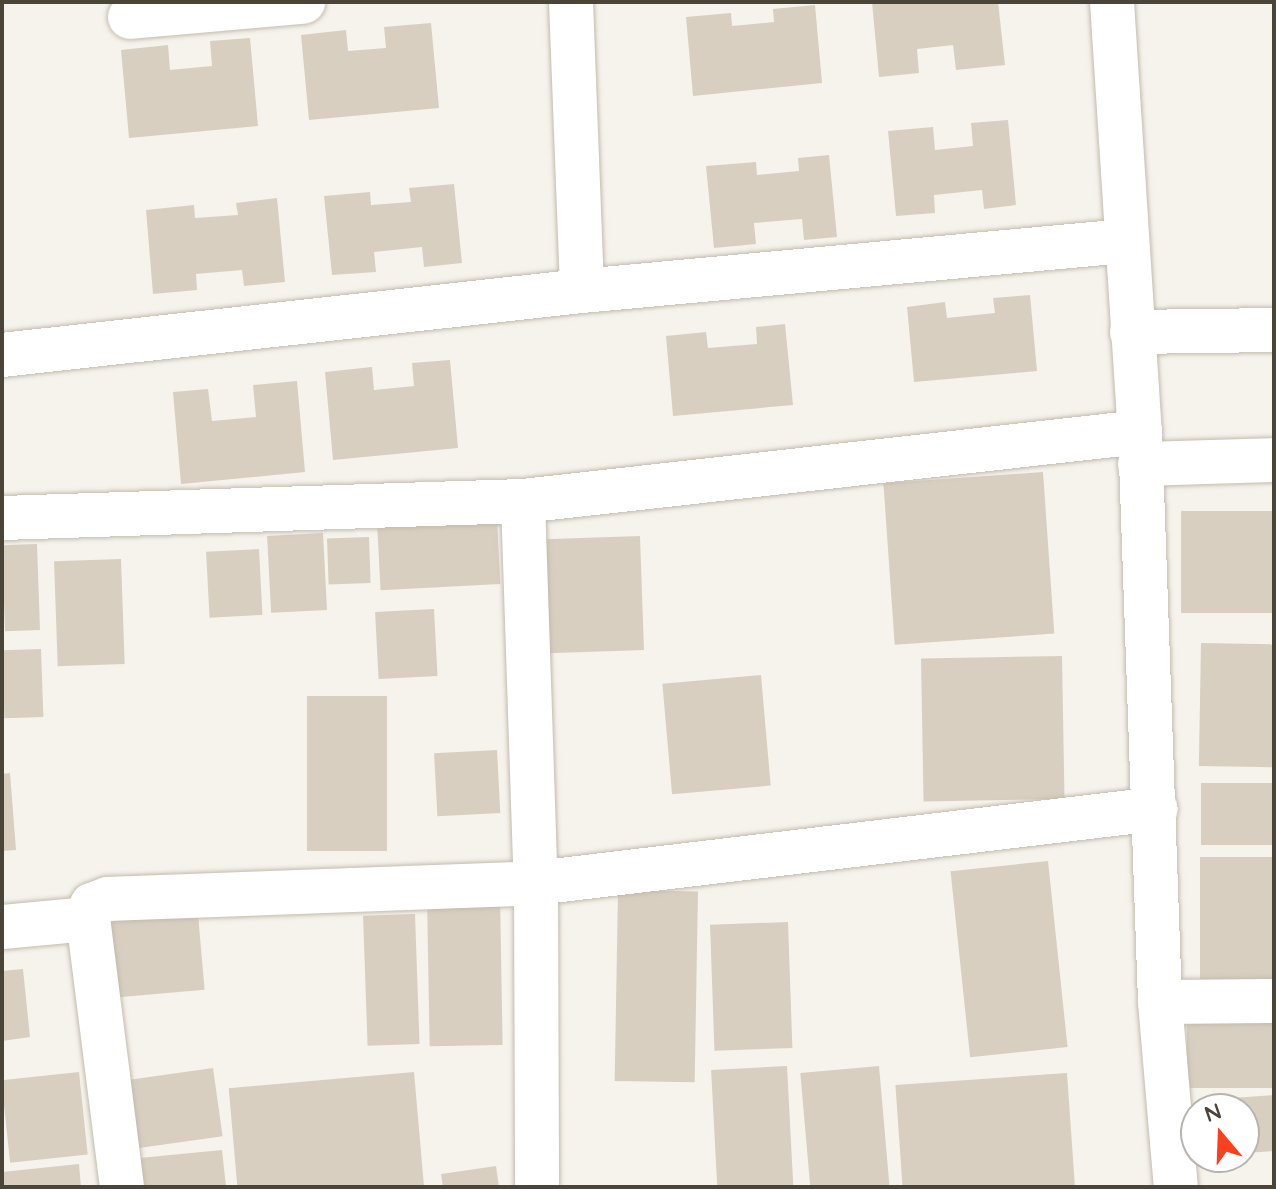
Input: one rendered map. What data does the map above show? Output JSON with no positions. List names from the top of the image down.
{
  "north": "top"
}
